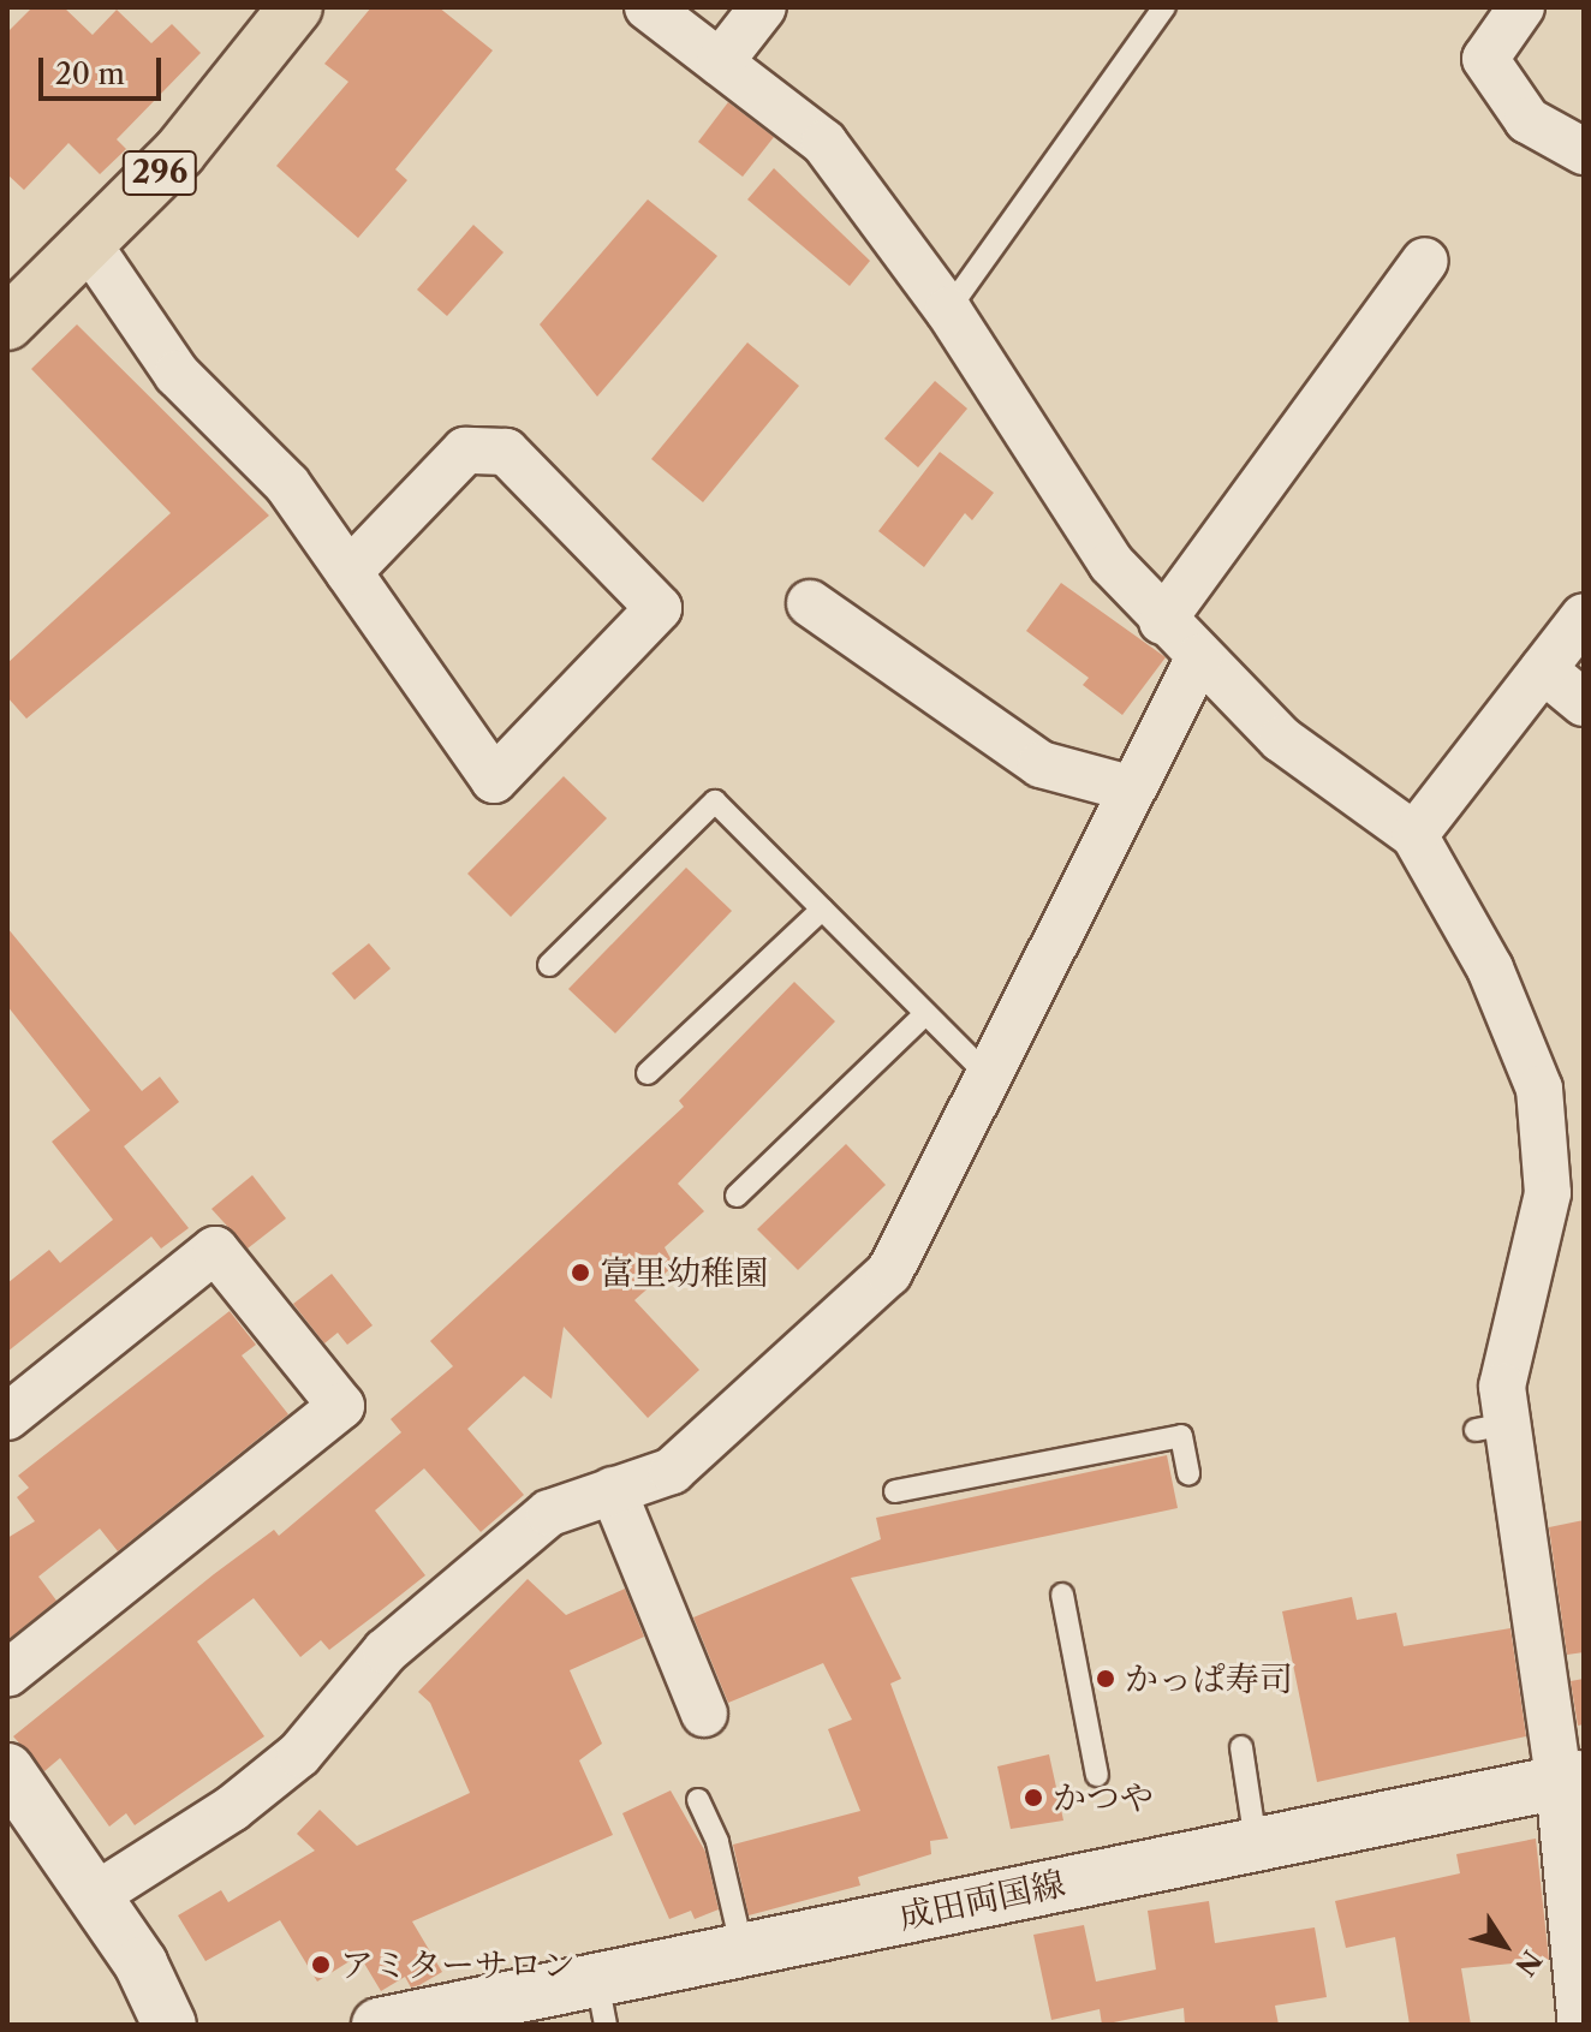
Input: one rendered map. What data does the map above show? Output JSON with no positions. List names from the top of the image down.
{
  "streets": {
    "highway": ["296"],
    "main road": ["成田両国線"]
  },
  "places": [
    "富里幼稚園",
    "かっぱ寿司",
    "かつや",
    "アミターサロン"
  ],
  "scale_bar": "20 m",
  "north": "bottom right"
}
